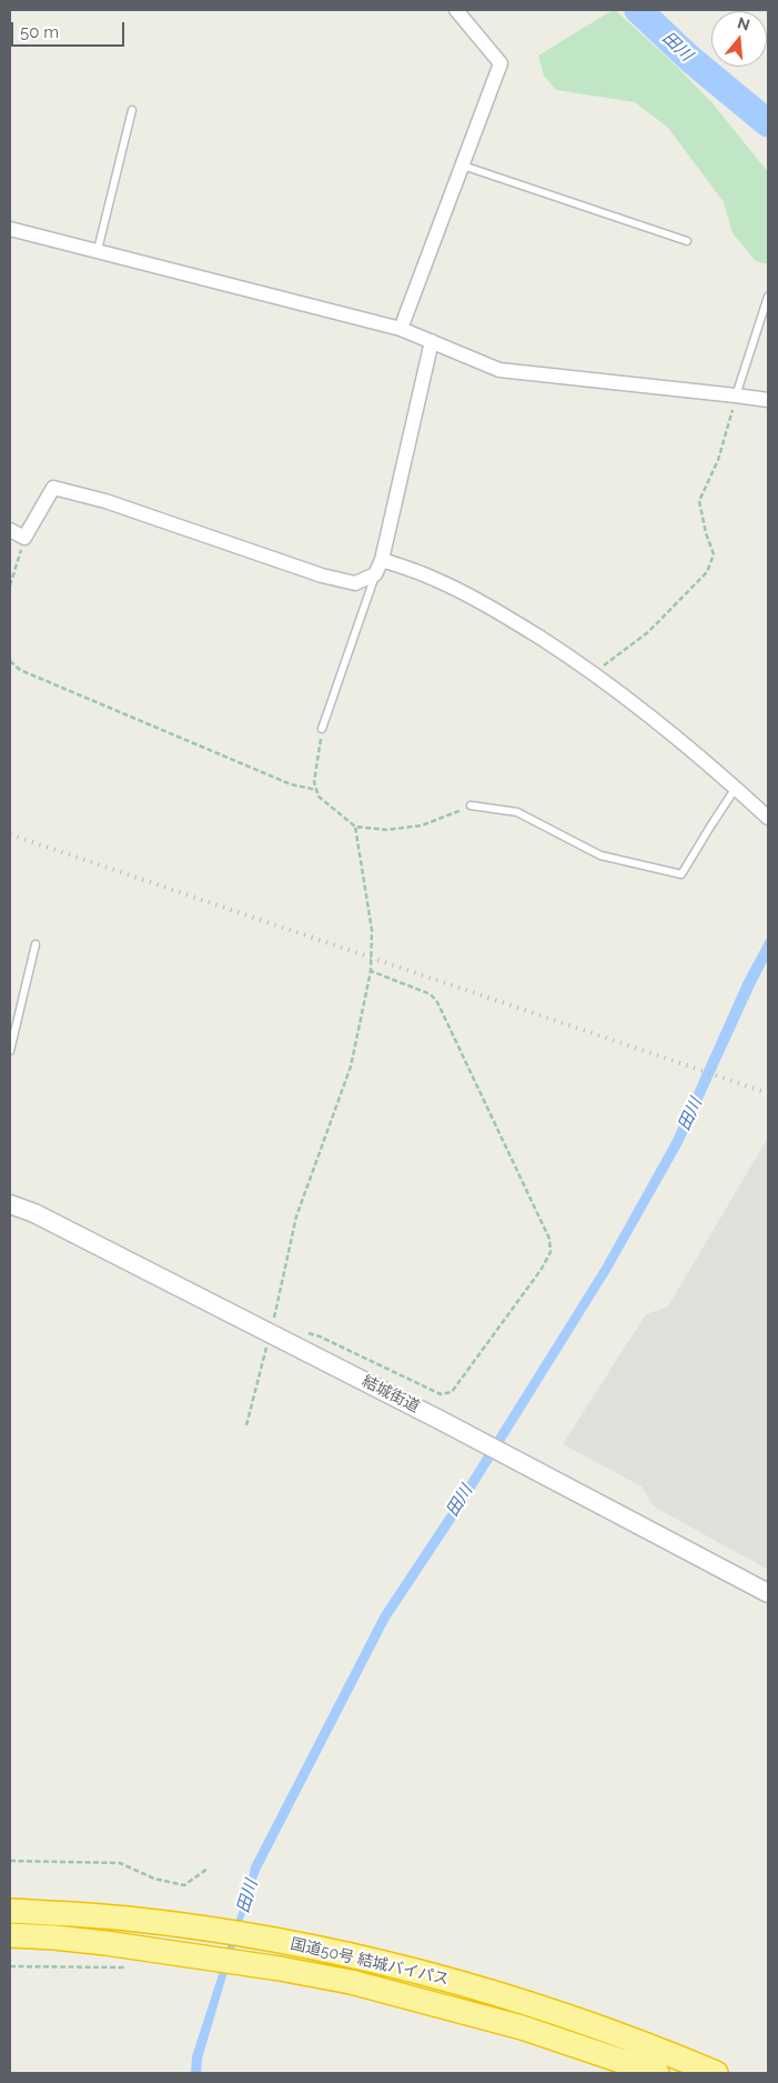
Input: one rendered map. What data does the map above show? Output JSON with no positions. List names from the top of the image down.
{
  "streets": {
    "highway": ["国道50号 結城バイパス"],
    "street": ["結城街道"]
  },
  "water": ["田川"],
  "scale_bar": "50 m",
  "north": "top"
}
